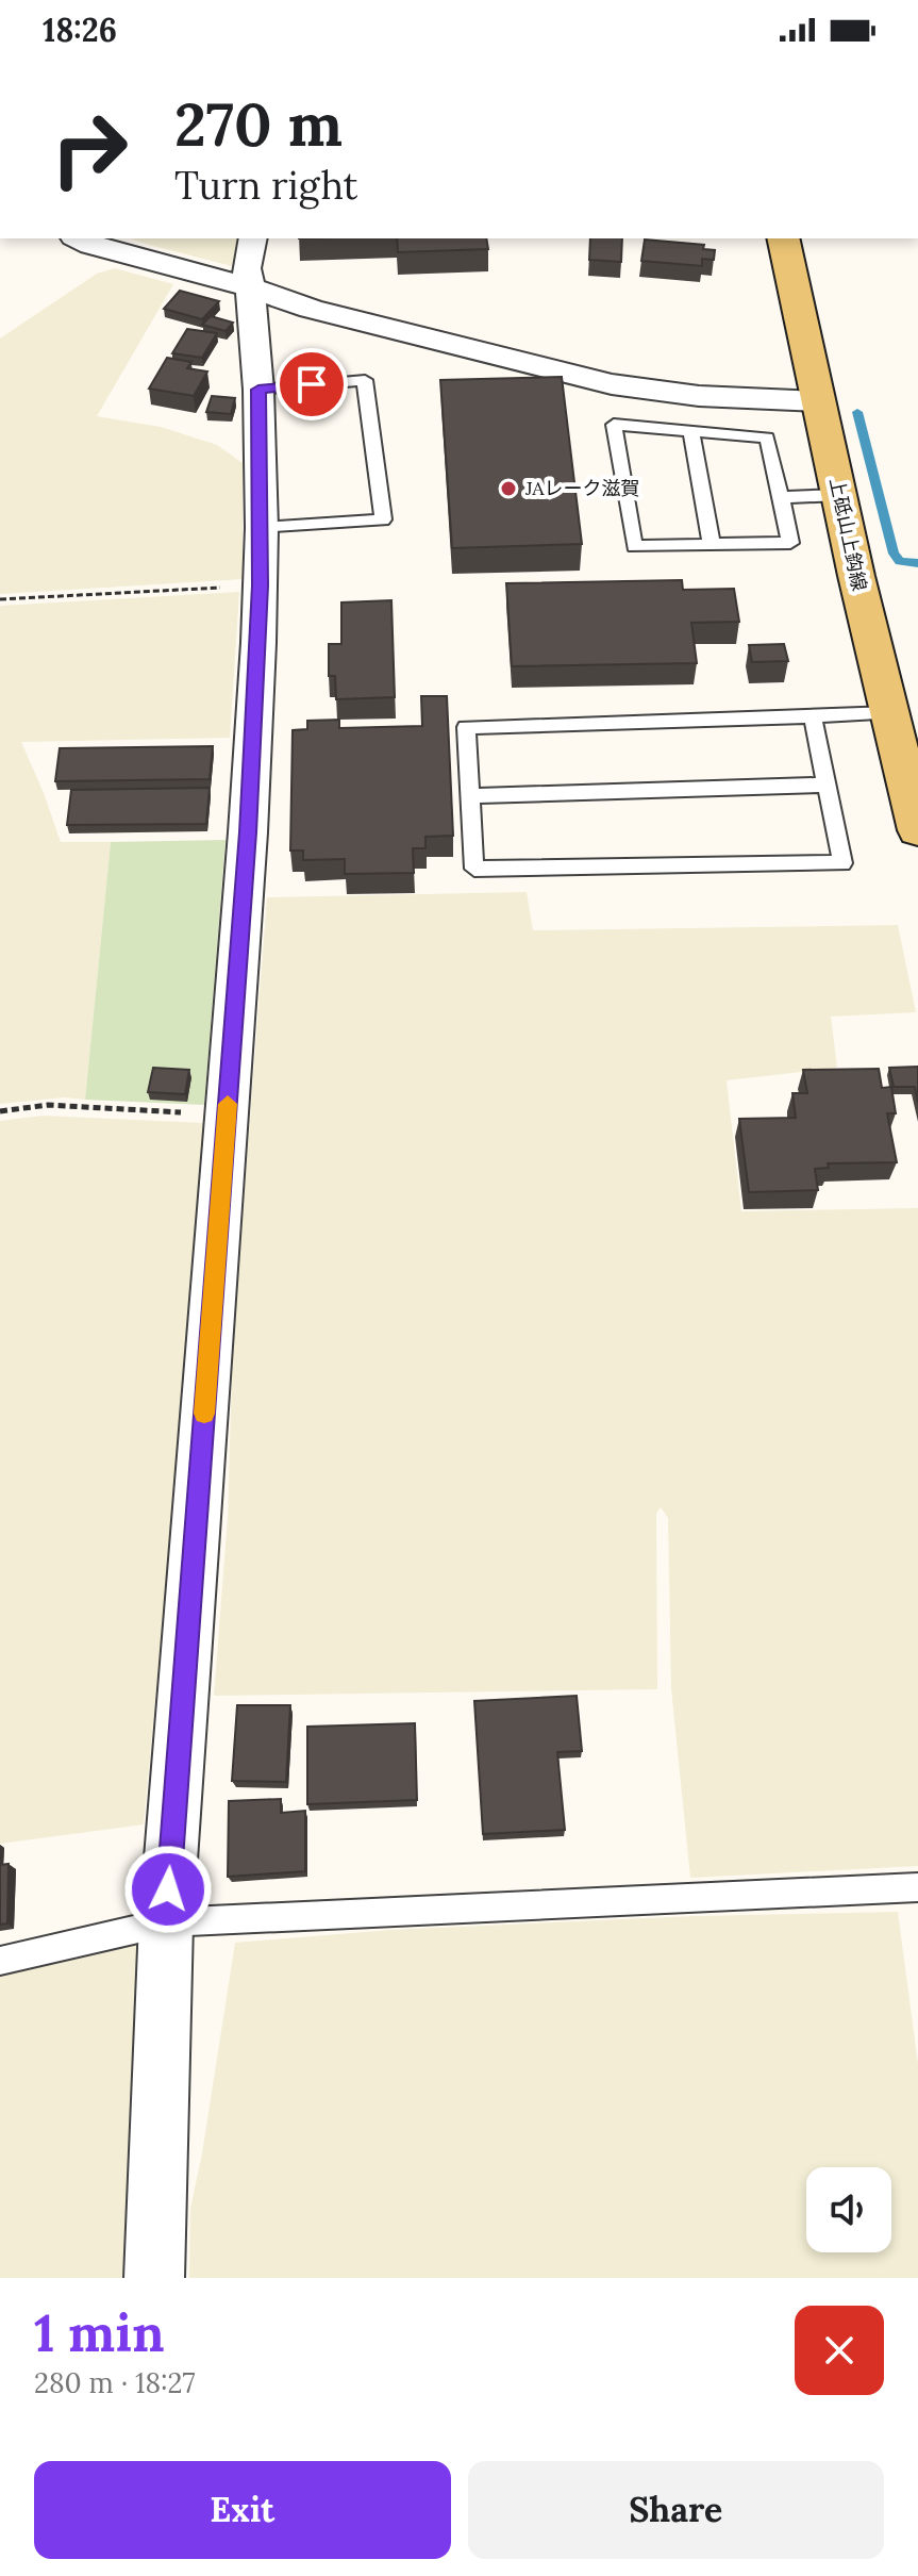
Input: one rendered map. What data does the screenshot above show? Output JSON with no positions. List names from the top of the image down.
{
  "streets": {
    "main road": ["上砥山上鈎線"]
  },
  "places": ["JAレーク滋賀"],
  "page": {
    "status": "18:26",
    "turn": ["270 m", "Turn right"],
    "heading": ["1 min", "280 m · 18:27"],
    "buttons": ["Exit", "Share"]
  }
}
